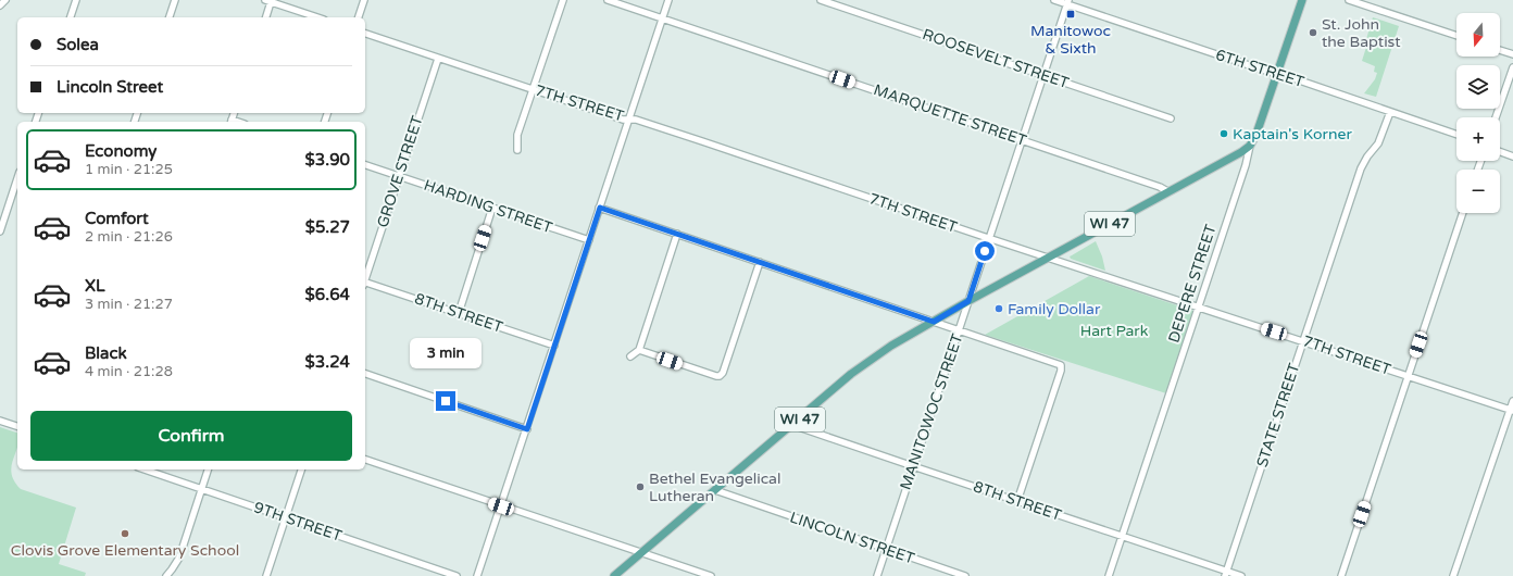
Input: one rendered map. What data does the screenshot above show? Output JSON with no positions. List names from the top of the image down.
{
  "streets": {
    "main road": ["WI 47", "DEPERE STREET"],
    "street": [
      "ROOSEVELT STREET",
      "6TH STREET",
      "7TH STREET",
      "MARQUETTE STREET",
      "GROVE STREET",
      "HARDING STREET",
      "8TH STREET",
      "MANITOWOC STREET",
      "STATE STREET",
      "9TH STREET",
      "LINCOLN STREET"
    ]
  },
  "crossings": [
    ["ROOSEVELT STREET", "MANITOWOC STREET"],
    ["6TH STREET", "DEPERE STREET"],
    ["6TH STREET", "MANITOWOC STREET"],
    ["6TH STREET", "STATE STREET"],
    ["7TH STREET", "GROVE STREET"],
    ["7TH STREET", "WI 47"],
    ["7TH STREET", "DEPERE STREET"],
    ["7TH STREET", "MANITOWOC STREET"],
    ["7TH STREET", "STATE STREET"],
    ["MARQUETTE STREET", "WI 47"],
    ["MARQUETTE STREET", "MANITOWOC STREET"],
    ["GROVE STREET", "HARDING STREET"],
    ["WI 47", "DEPERE STREET"],
    ["WI 47", "8TH STREET"],
    ["WI 47", "MANITOWOC STREET"],
    ["WI 47", "LINCOLN STREET"],
    ["DEPERE STREET", "8TH STREET"],
    ["8TH STREET", "MANITOWOC STREET"],
    ["8TH STREET", "STATE STREET"],
    ["MANITOWOC STREET", "LINCOLN STREET"]
  ],
  "parks": ["Hart Park"],
  "places": {
    "transit": ["Manitowoc & Sixth"],
    "other": [
      "St. John the Baptist",
      "Kaptain's Korner",
      "Family Dollar",
      "Bethel Evangelical Lutheran",
      "Clovis Grove Elementary School"
    ]
  },
  "north": "bottom",
  "page": {
    "map_buttons": ["+", "−"],
    "banner": ["Solea", "Lincoln Street"],
    "list": [
      {
        "name": "Economy",
        "note": "1 min · 21:25",
        "value": "$3.90"
      },
      {
        "name": "Comfort",
        "note": "2 min · 21:26",
        "value": "$5.27"
      },
      {
        "name": "XL",
        "note": "3 min · 21:27",
        "value": "$6.64"
      },
      {
        "name": "Black",
        "note": "4 min · 21:28",
        "value": "$3.24"
      }
    ],
    "bubble": "3 min",
    "buttons": "Confirm"
  }
}
